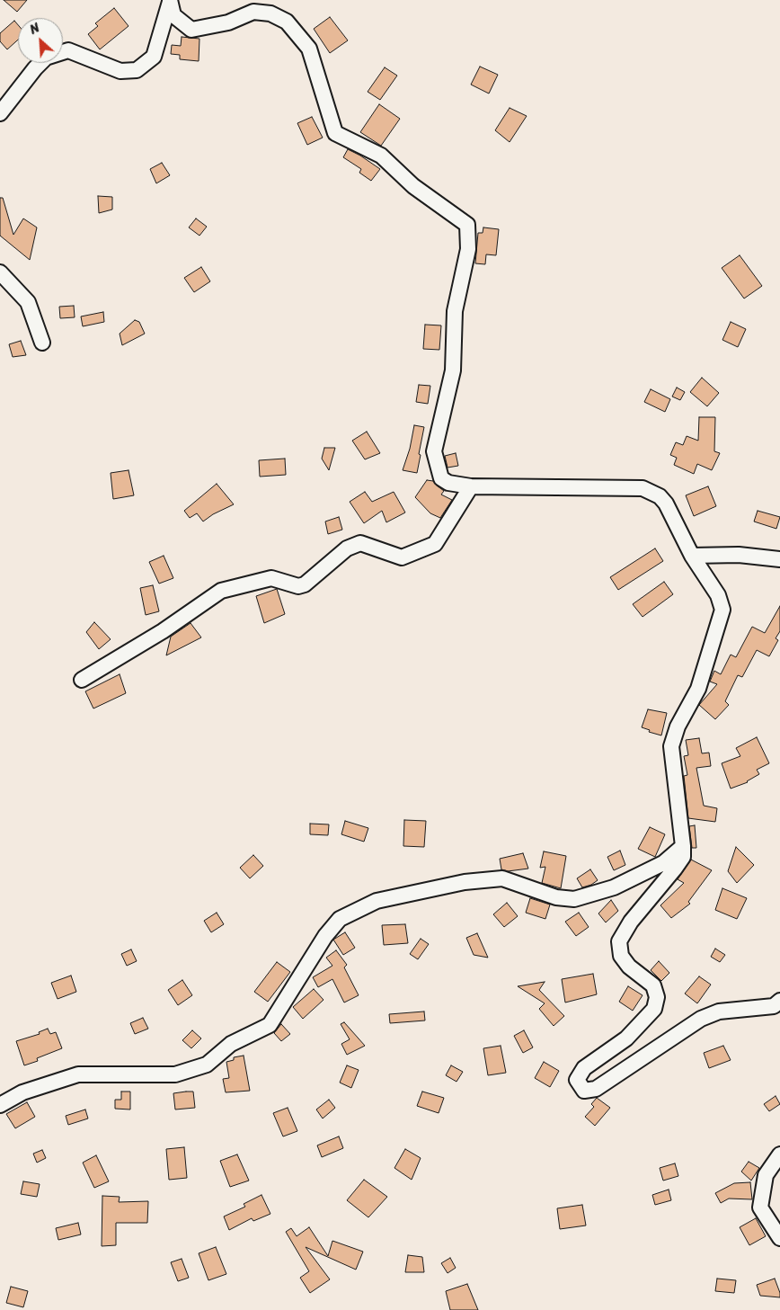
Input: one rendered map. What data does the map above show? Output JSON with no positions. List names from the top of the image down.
{
  "north": "top left"
}
